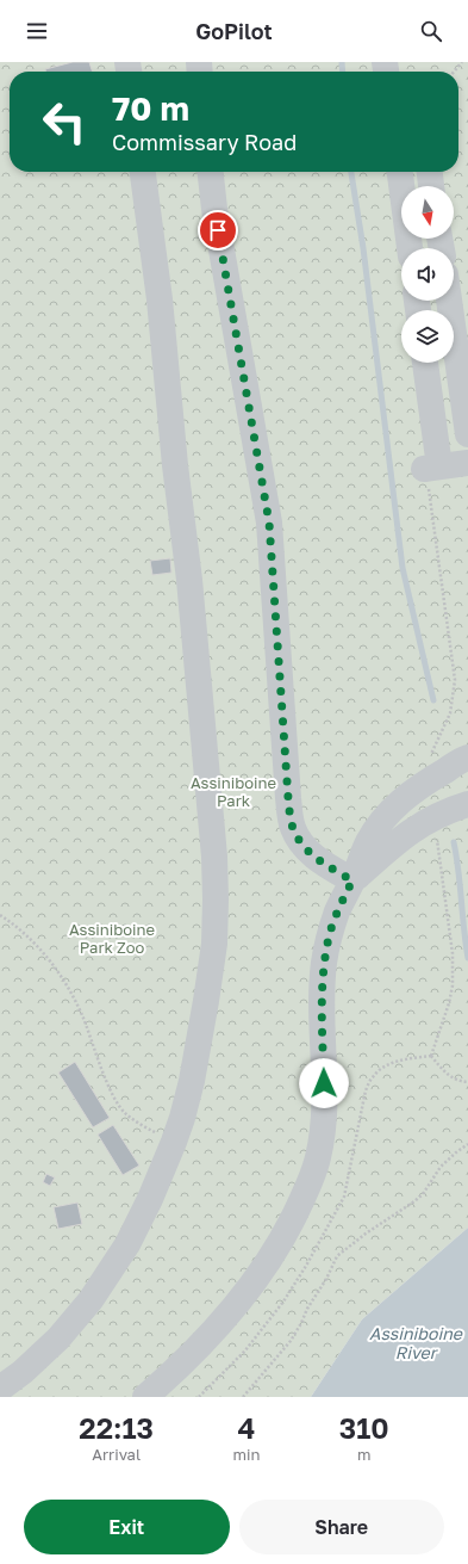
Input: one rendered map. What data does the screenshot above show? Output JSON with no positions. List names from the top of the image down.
{
  "water": ["Assiniboine River"],
  "parks": ["Assiniboine Park", "Assiniboine Park Zoo"],
  "north": "bottom",
  "page": {
    "header": "GoPilot",
    "turn": ["70 m", "Commissary Road"],
    "eta": [
      "22:13",
      "Arrival",
      "4",
      "min",
      "310",
      "m"
    ],
    "buttons": ["Exit", "Share"]
  }
}
